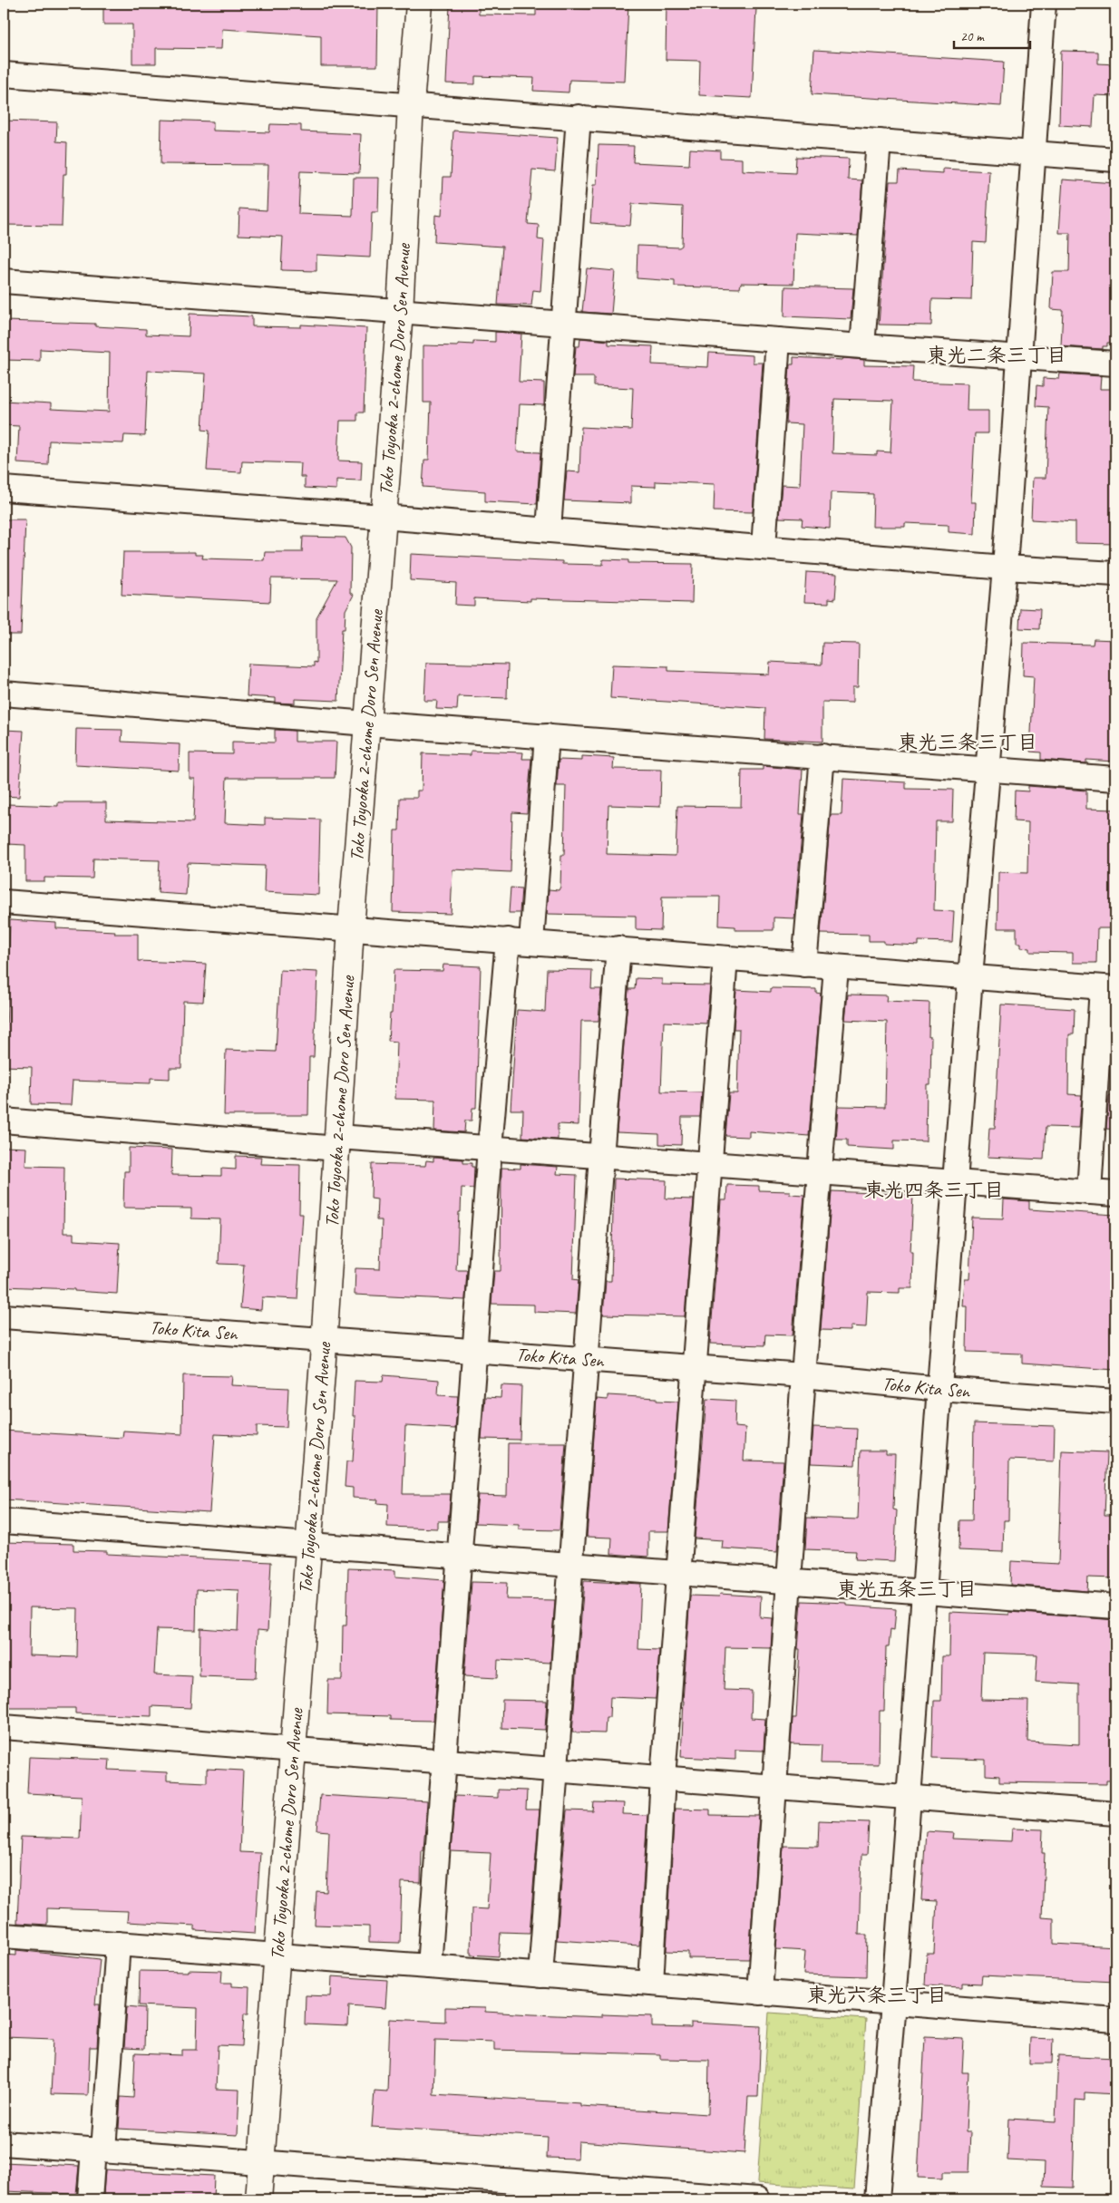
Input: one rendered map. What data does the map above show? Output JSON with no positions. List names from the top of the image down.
{
  "streets": {
    "street": ["Toko Toyooka 2-chome Doro Sen Avenue", "Toko Kita Sen"]
  },
  "crossings": [
    ["Toko Toyooka 2-chome Doro Sen Avenue", "Toko Kita Sen"]
  ],
  "districts": [
    "東光二条三丁目",
    "東光三条三丁目",
    "東光四条三丁目",
    "東光五条三丁目",
    "東光六条三丁目"
  ],
  "scale_bar": "20 m"
}
